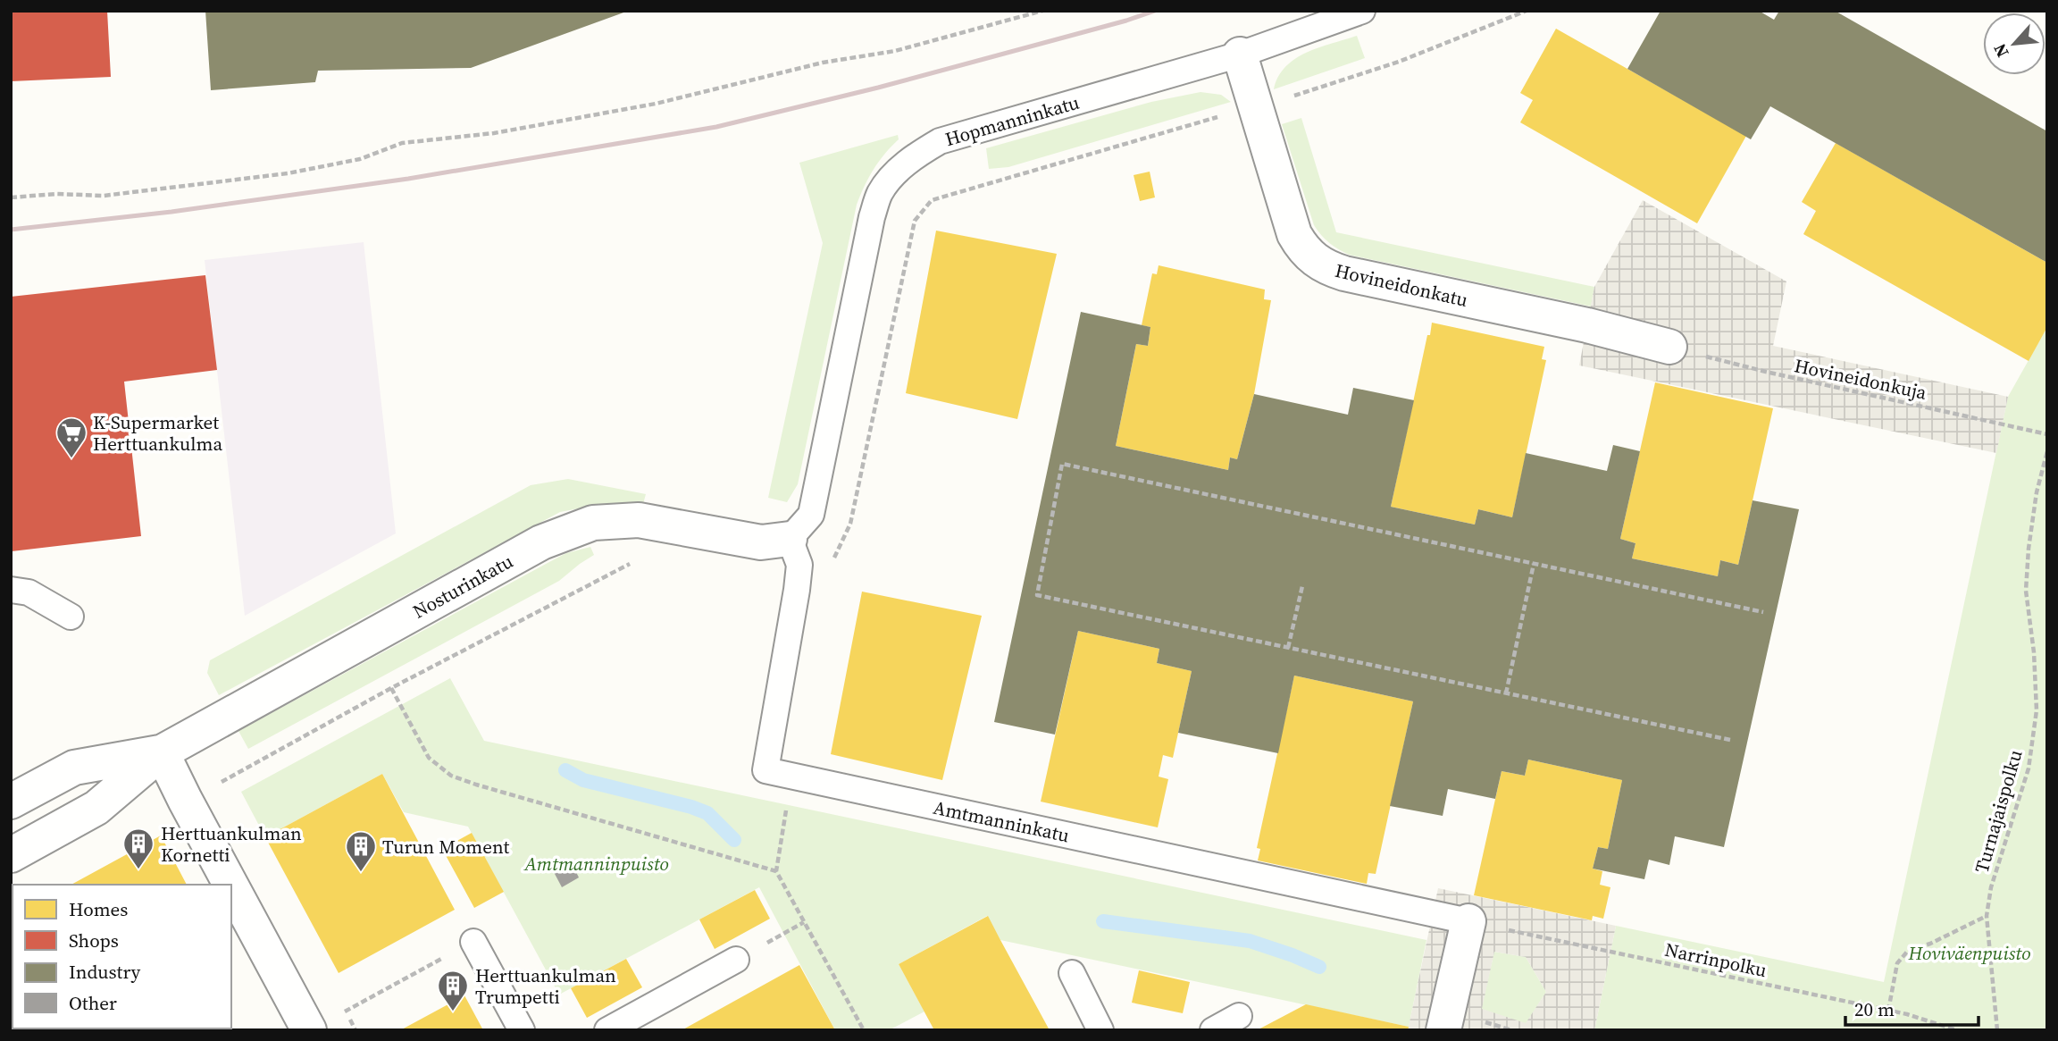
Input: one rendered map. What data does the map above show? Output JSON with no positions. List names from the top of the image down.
{
  "streets": {
    "street": ["Hovineidonkatu", "Nosturinkatu"],
    "lane": ["Hopmanninkatu", "Amtmanninkatu"],
    "path": ["Hovineidonkuja", "Turnajaispolku", "Narrinpolku"]
  },
  "crossings": [
    ["Hopmanninkatu", "Hovineidonkatu"],
    ["Hopmanninkatu", "Nosturinkatu"],
    ["Hopmanninkatu", "Amtmanninkatu"],
    ["Hovineidonkatu", "Hovineidonkuja"],
    ["Nosturinkatu", "Amtmanninkatu"],
    ["Amtmanninkatu", "Narrinpolku"]
  ],
  "parks": ["Amtmanninpuisto", "Hoviväenpuisto"],
  "places": {
    "supermarket": ["K-Supermarket Herttuankulma"],
    "building": ["Herttuankulman Kornetti", "Turun Moment", "Herttuankulman Trumpetti"]
  },
  "legend": [
    "Homes",
    "Shops",
    "Industry",
    "Other"
  ],
  "scale_bar": "20 m",
  "north": "bottom left"
}
